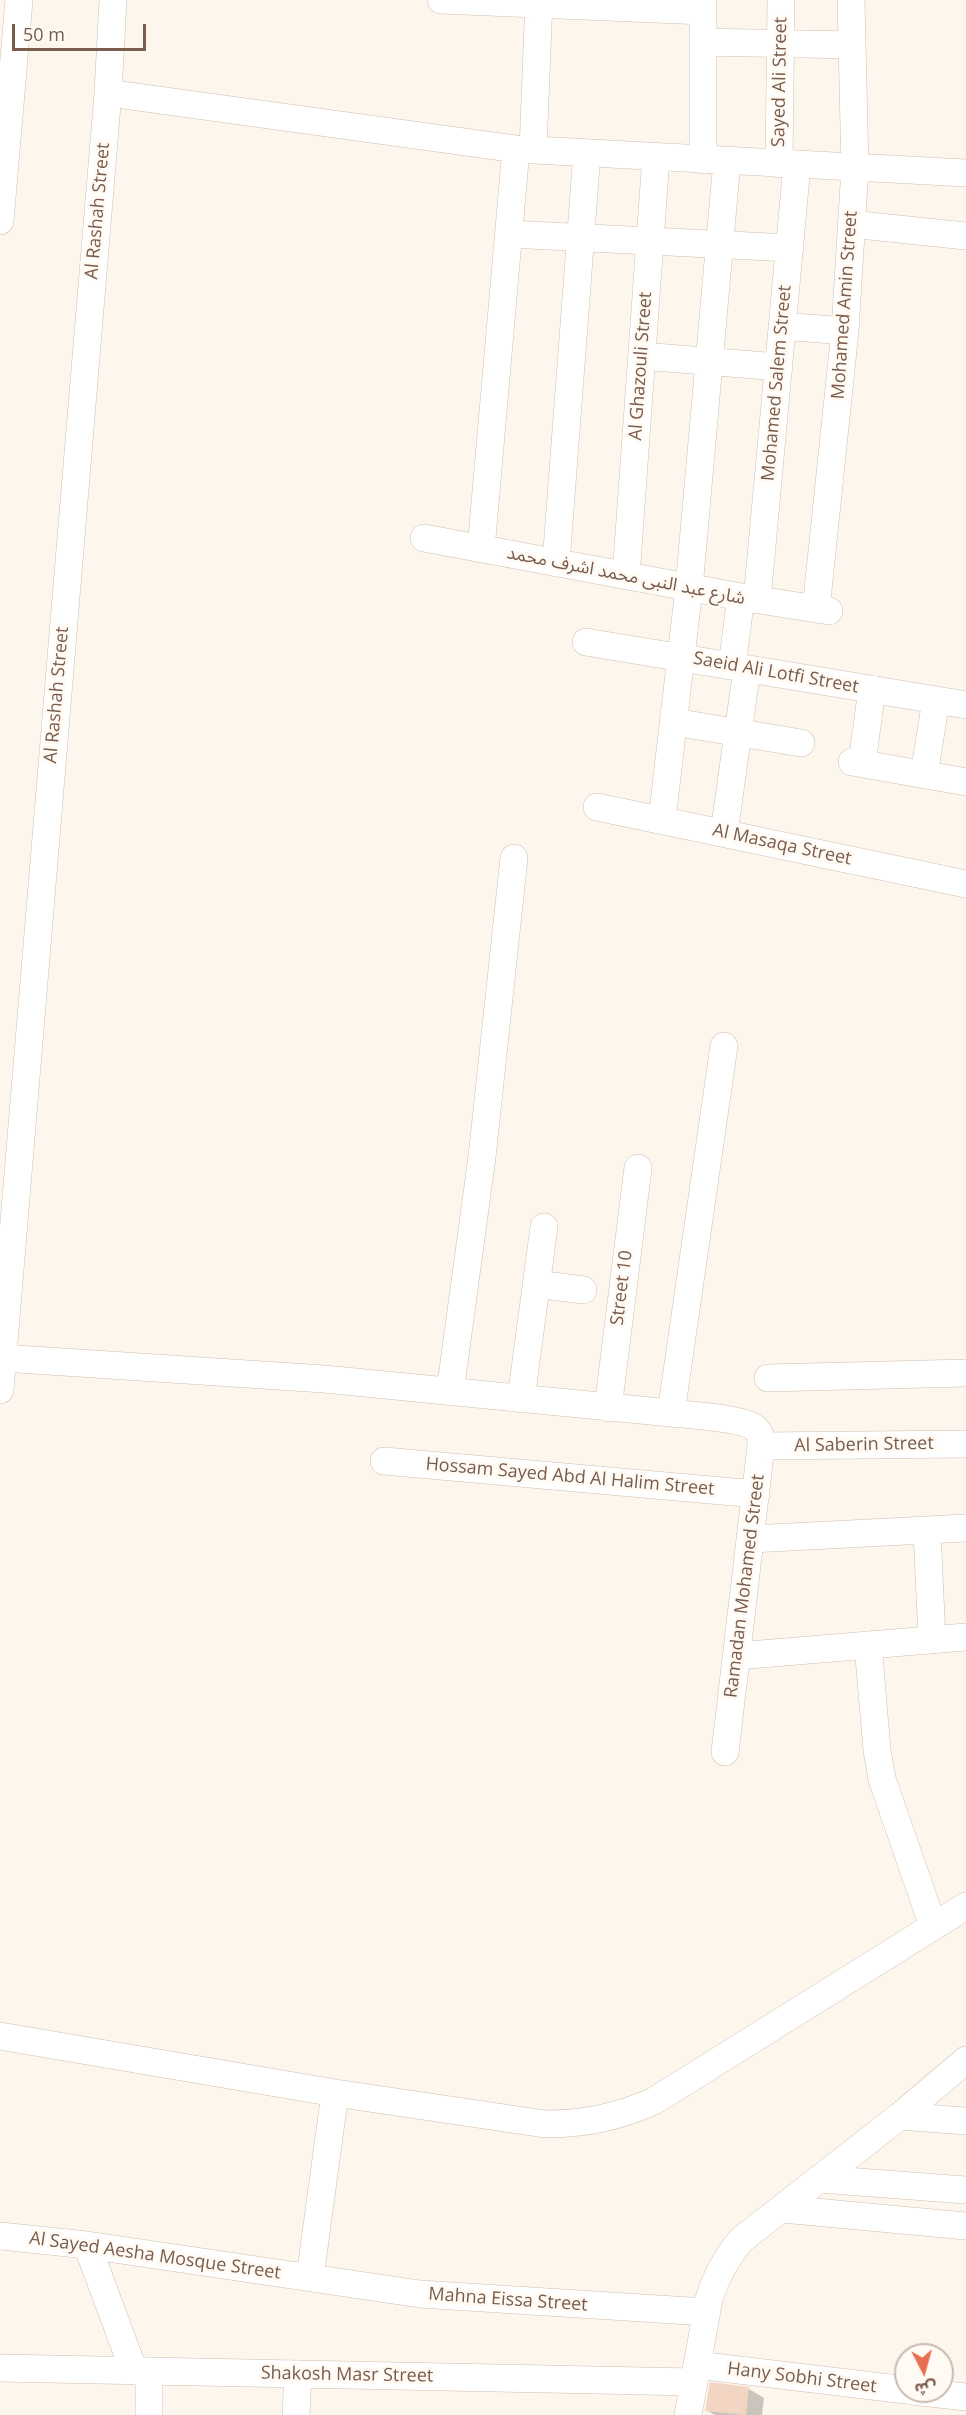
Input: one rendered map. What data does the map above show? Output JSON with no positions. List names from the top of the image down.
{
  "streets": {
    "street": [
      "Sayed Ali Street",
      "Al Rashah Street",
      "Mohamed Amin Street",
      "Al Ghazouli Street",
      "Mohamed Salem Street",
      "شارع عبد النبى محمد اشرف محمد",
      "Saeid Ali Lotfi Street",
      "Al Masaqa Street",
      "Street 10",
      "Al Saberin Street",
      "Hossam Sayed Abd Al Halim Street",
      "Ramadan Mohamed Street",
      "Al Sayed Aesha Mosque Street",
      "Mahna Eissa Street",
      "Shakosh Masr Street",
      "Hany Sobhi Street"
    ]
  },
  "crossings": [
    ["Sayed Ali Street", "Mohamed Salem Street"],
    ["Al Rashah Street", "Al Saberin Street"],
    ["Mohamed Amin Street", "شارع عبد النبى محمد اشرف محمد"],
    ["Al Ghazouli Street", "شارع عبد النبى محمد اشرف محمد"],
    ["Mohamed Salem Street", "شارع عبد النبى محمد اشرف محمد"],
    ["Mohamed Salem Street", "Saeid Ali Lotfi Street"],
    ["Mohamed Salem Street", "Al Masaqa Street"],
    ["Street 10", "Al Saberin Street"],
    ["Al Saberin Street", "Ramadan Mohamed Street"],
    ["Hossam Sayed Abd Al Halim Street", "Ramadan Mohamed Street"],
    ["Al Sayed Aesha Mosque Street", "Mahna Eissa Street"],
    ["Shakosh Masr Street", "Hany Sobhi Street"]
  ],
  "scale_bar": "50 m",
  "north": "bottom"
}
